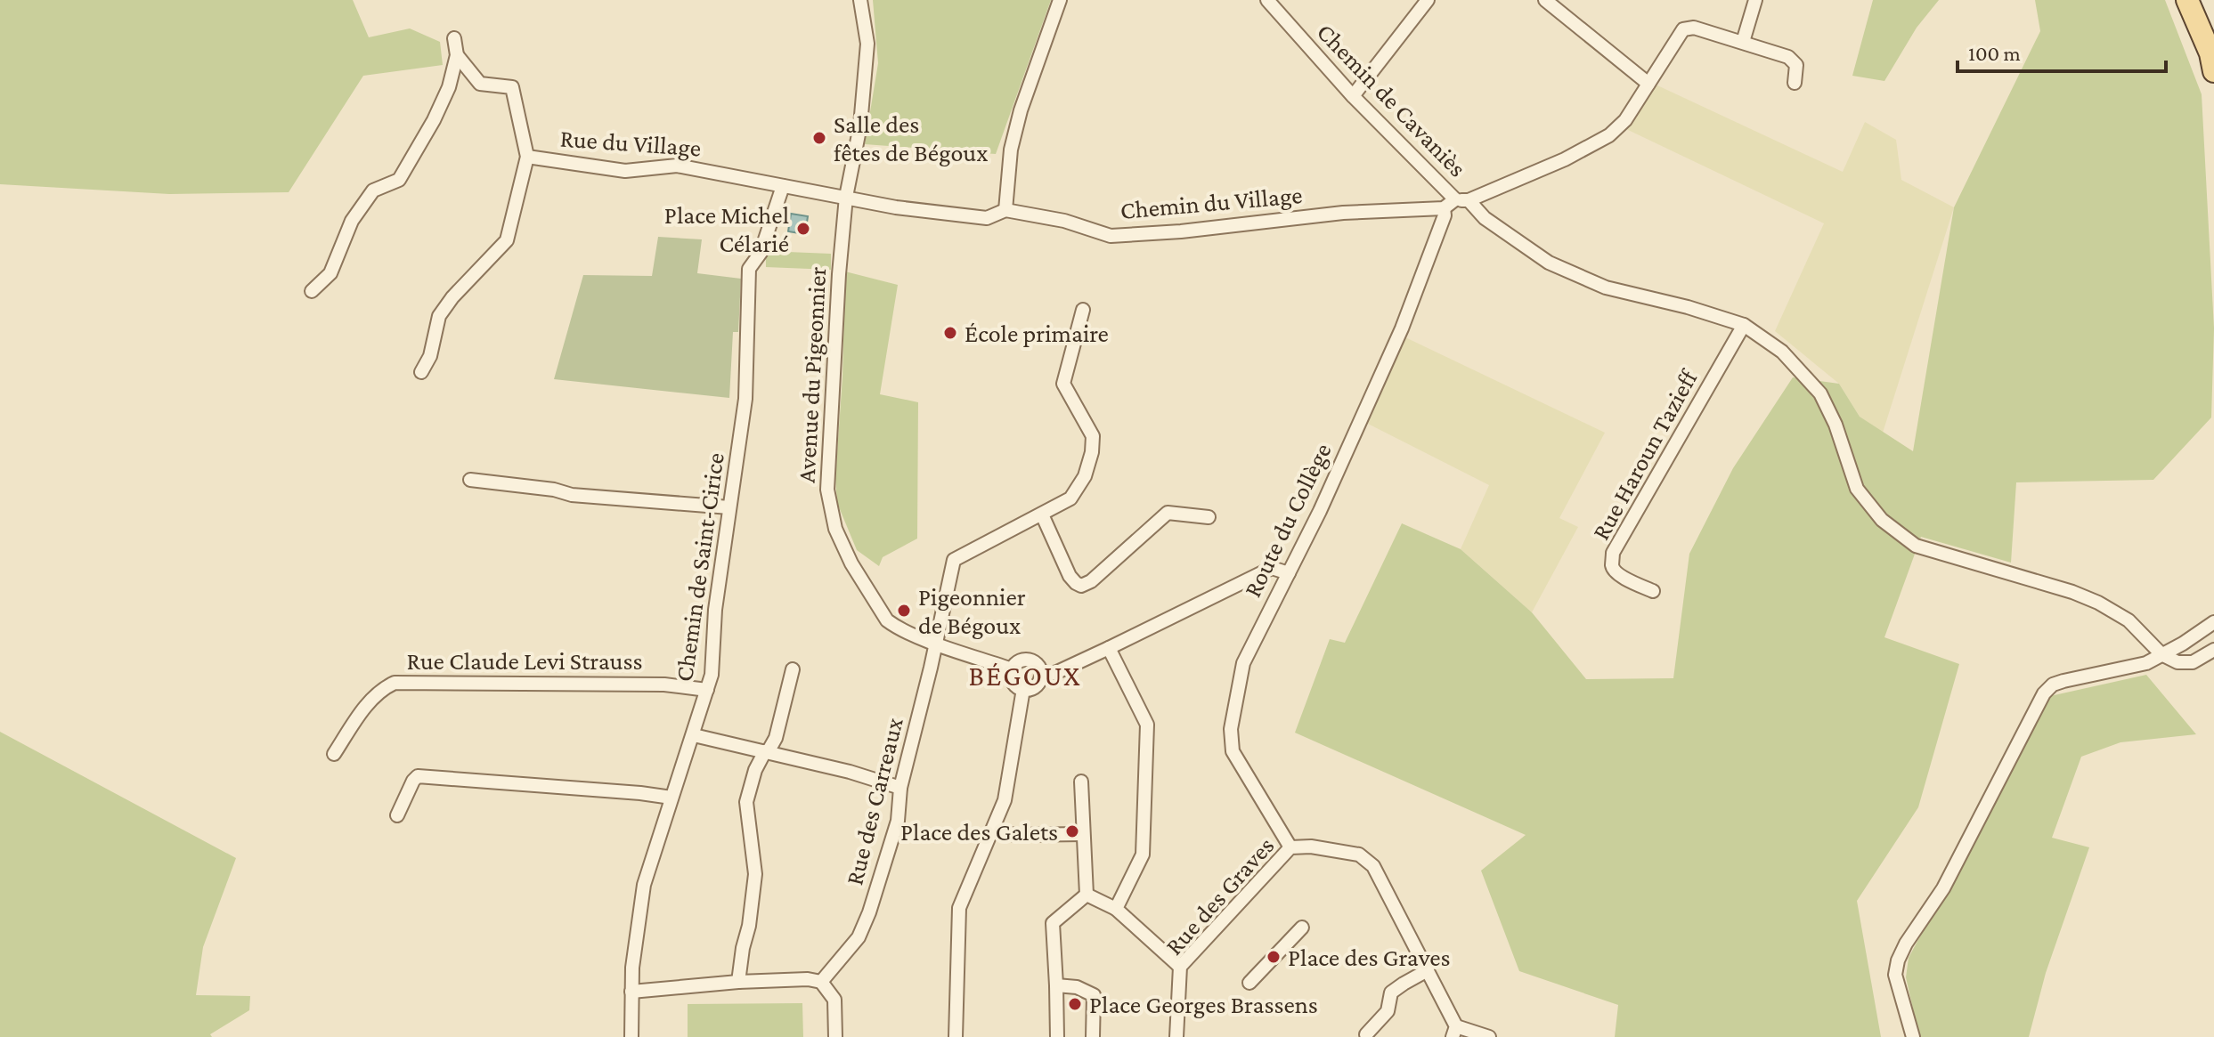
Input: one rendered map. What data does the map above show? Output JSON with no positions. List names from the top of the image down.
{
  "streets": {
    "street": [
      "Chemin de Cavaniès",
      "Rue du Village",
      "Chemin du Village",
      "Avenue du Pigeonnier",
      "Rue Haroun Tazieff",
      "Route du Collège",
      "Chemin de Saint-Cirice",
      "Rue Claude Levi Strauss",
      "Rue des Carreaux",
      "Rue des Graves"
    ]
  },
  "crossings": [
    ["Chemin de Cavaniès", "Rue Haroun Tazieff"],
    ["Rue du Village", "Chemin du Village"],
    ["Rue du Village", "Avenue du Pigeonnier"],
    ["Rue du Village", "Chemin de Saint-Cirice"],
    ["Chemin du Village", "Avenue du Pigeonnier"],
    ["Chemin du Village", "Route du Collège"],
    ["Avenue du Pigeonnier", "Rue des Carreaux"],
    ["Route du Collège", "Rue des Graves"],
    ["Chemin de Saint-Cirice", "Rue Claude Levi Strauss"]
  ],
  "districts": ["BÉGOUX"],
  "places": [
    "Salle des fêtes de Bégoux",
    "Place Michel Célarié",
    "École primaire",
    "Pigeonnier de Bégoux",
    "Place des Galets",
    "Place des Graves",
    "Place Georges Brassens"
  ],
  "scale_bar": "100 m"
}
